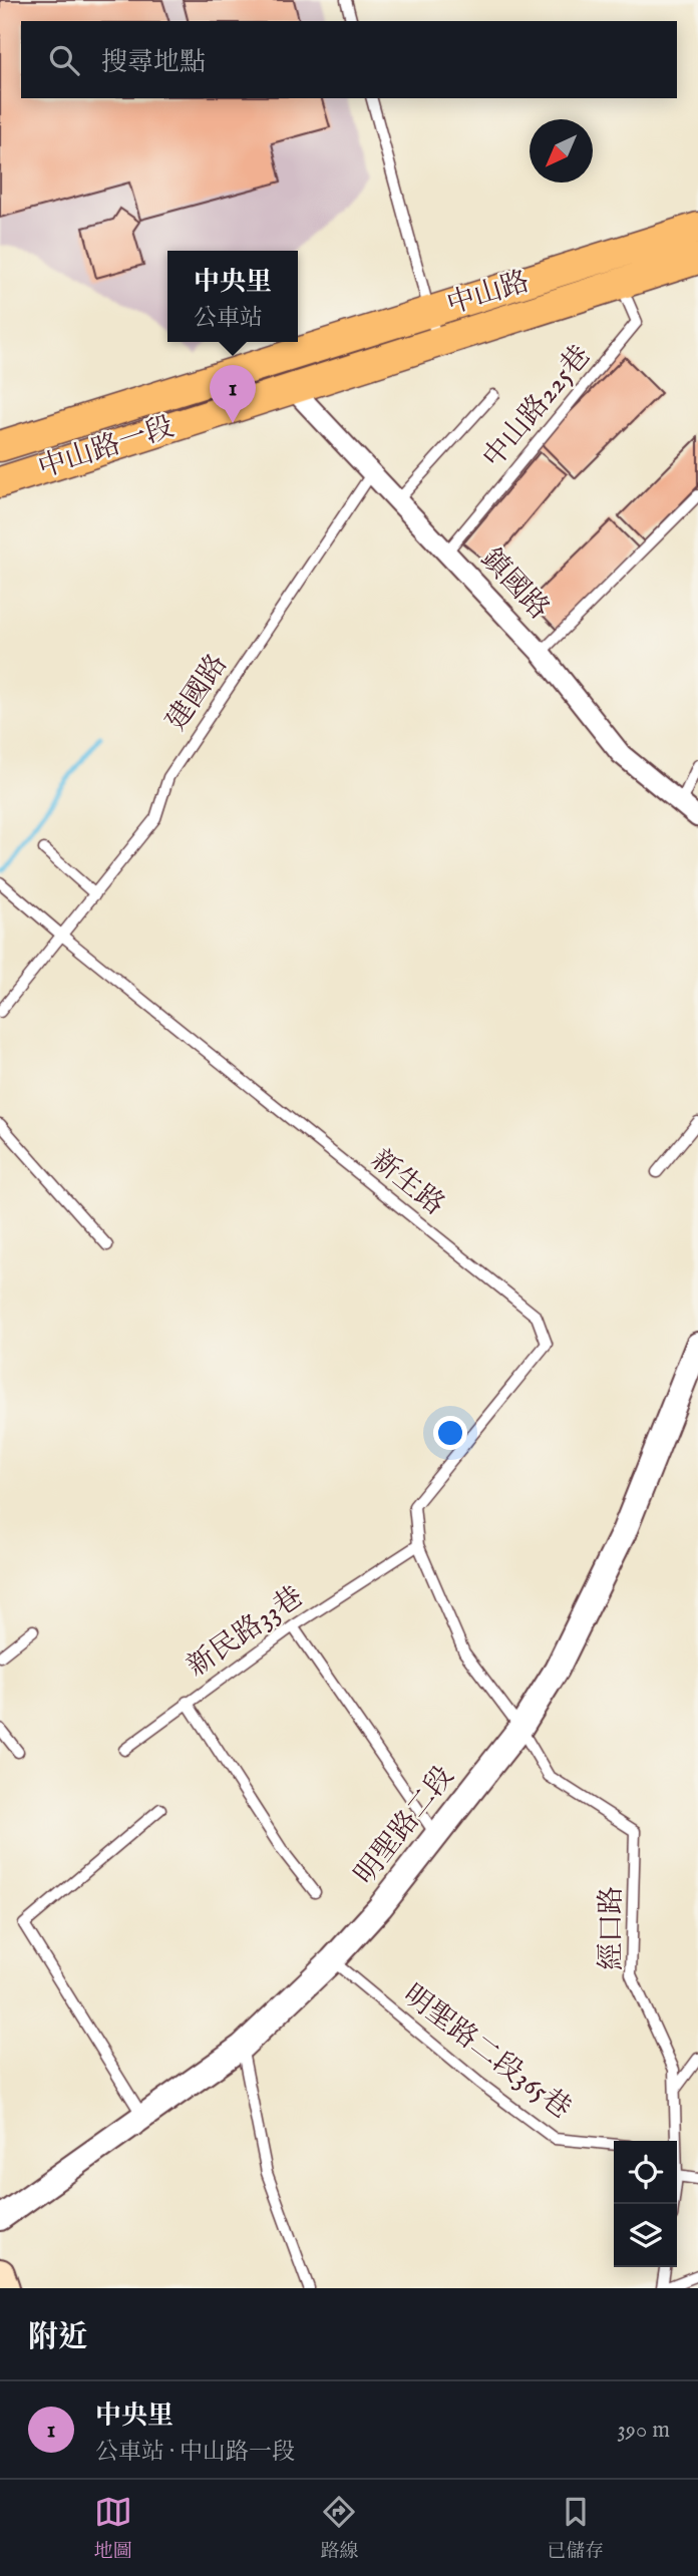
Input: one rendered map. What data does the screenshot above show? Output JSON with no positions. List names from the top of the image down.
{
  "streets": {
    "main road": ["中山路", "中山路一段"],
    "street": ["鎮國路", "明聖路二段"],
    "lane": [
      "中山路225巷",
      "建國路",
      "新生路",
      "新民路33巷",
      "經口路",
      "明聖路二段365巷"
    ]
  },
  "crossings": [
    ["中山路", "中山路225巷"],
    ["中山路", "中山路一段"],
    ["中山路", "鎮國路"],
    ["中山路225巷", "鎮國路"],
    ["中山路一段", "鎮國路"],
    ["鎮國路", "建國路"],
    ["建國路", "新生路"],
    ["新生路", "新民路33巷"],
    ["明聖路二段", "經口路"],
    ["明聖路二段", "明聖路二段365巷"]
  ],
  "north": "bottom left",
  "page": {
    "search": "搜尋地點",
    "popup": ["中央里", "公車站"],
    "pins": "1",
    "heading": "附近",
    "list": [
      {
        "mark": "1",
        "name": "中央里",
        "note": "公車站 · 中山路一段",
        "value": "390 m"
      }
    ],
    "nav": ["地圖", "路線", "已儲存"]
  }
}
